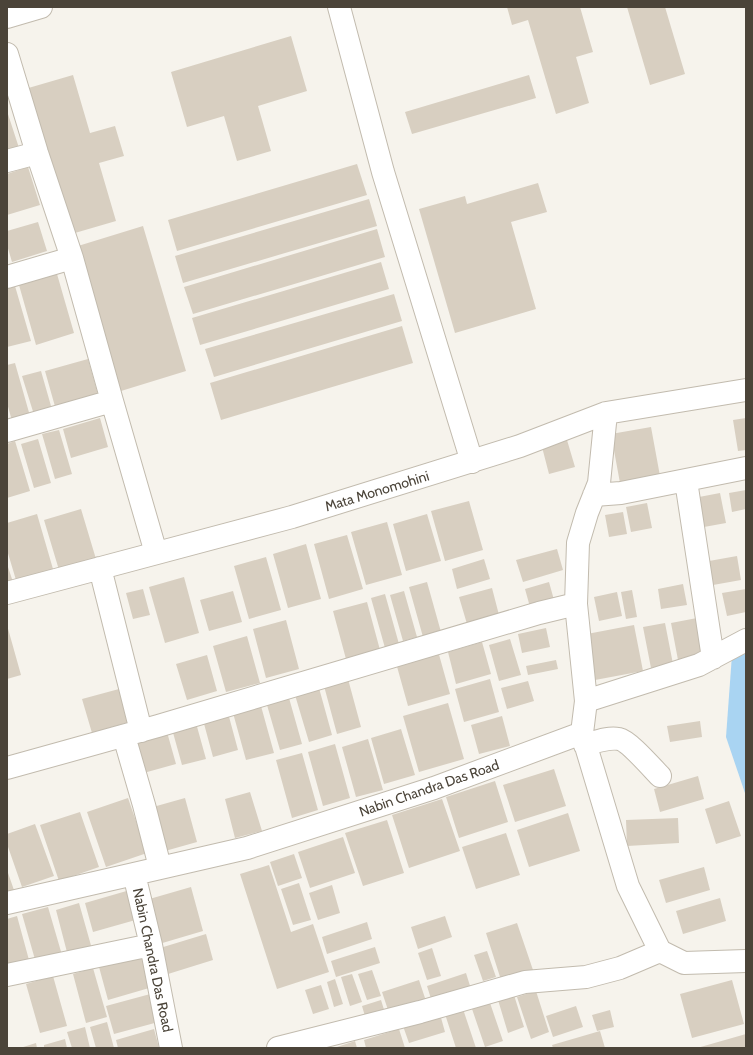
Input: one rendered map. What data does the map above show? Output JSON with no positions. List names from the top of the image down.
{
  "streets": {
    "street": ["Mata Monomohini", "Nabin Chandra Das Road"]
  }
}
